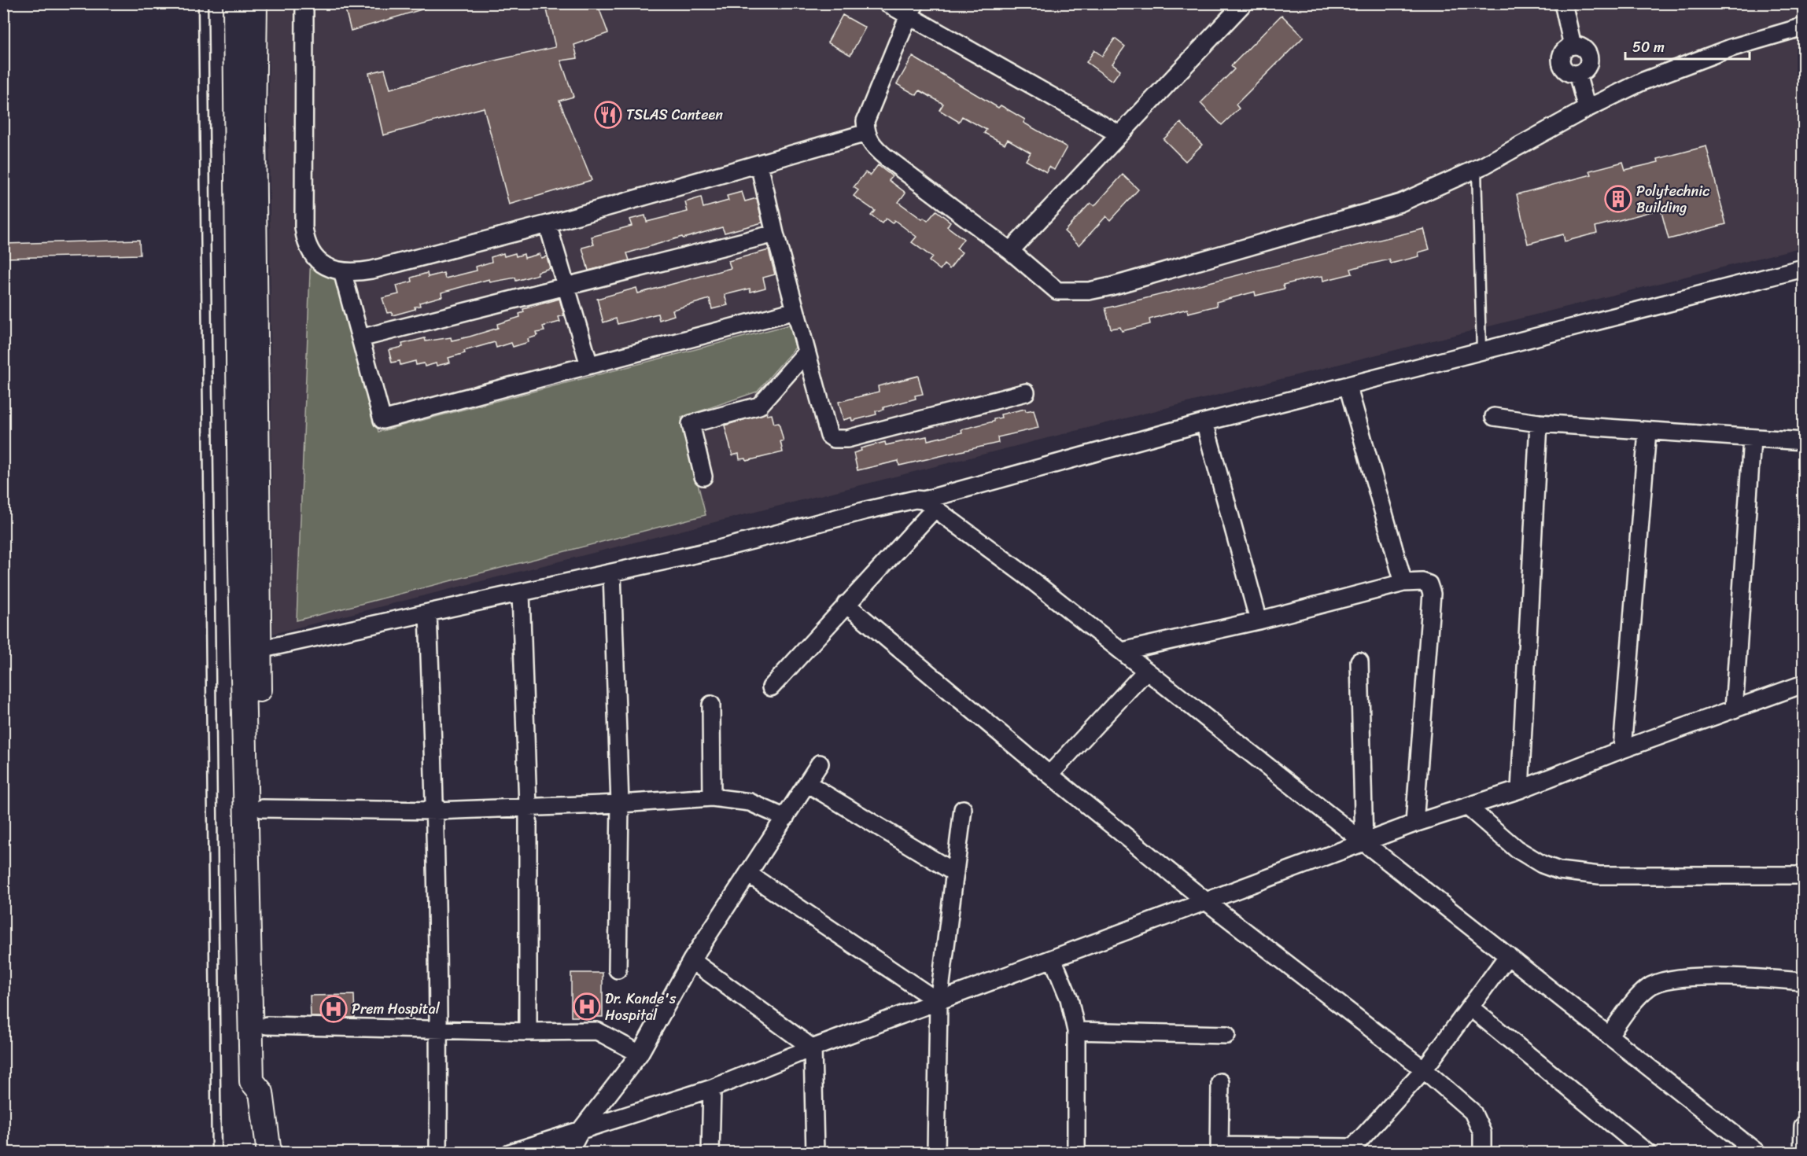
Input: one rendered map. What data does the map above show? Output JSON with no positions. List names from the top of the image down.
{
  "places": {
    "restaurant": ["TSLAS Canteen"],
    "building": ["Polytechnic Building"],
    "hospital": ["Dr. Kande's Hospital", "Prem Hospital"]
  },
  "scale_bar": "50 m"
}
